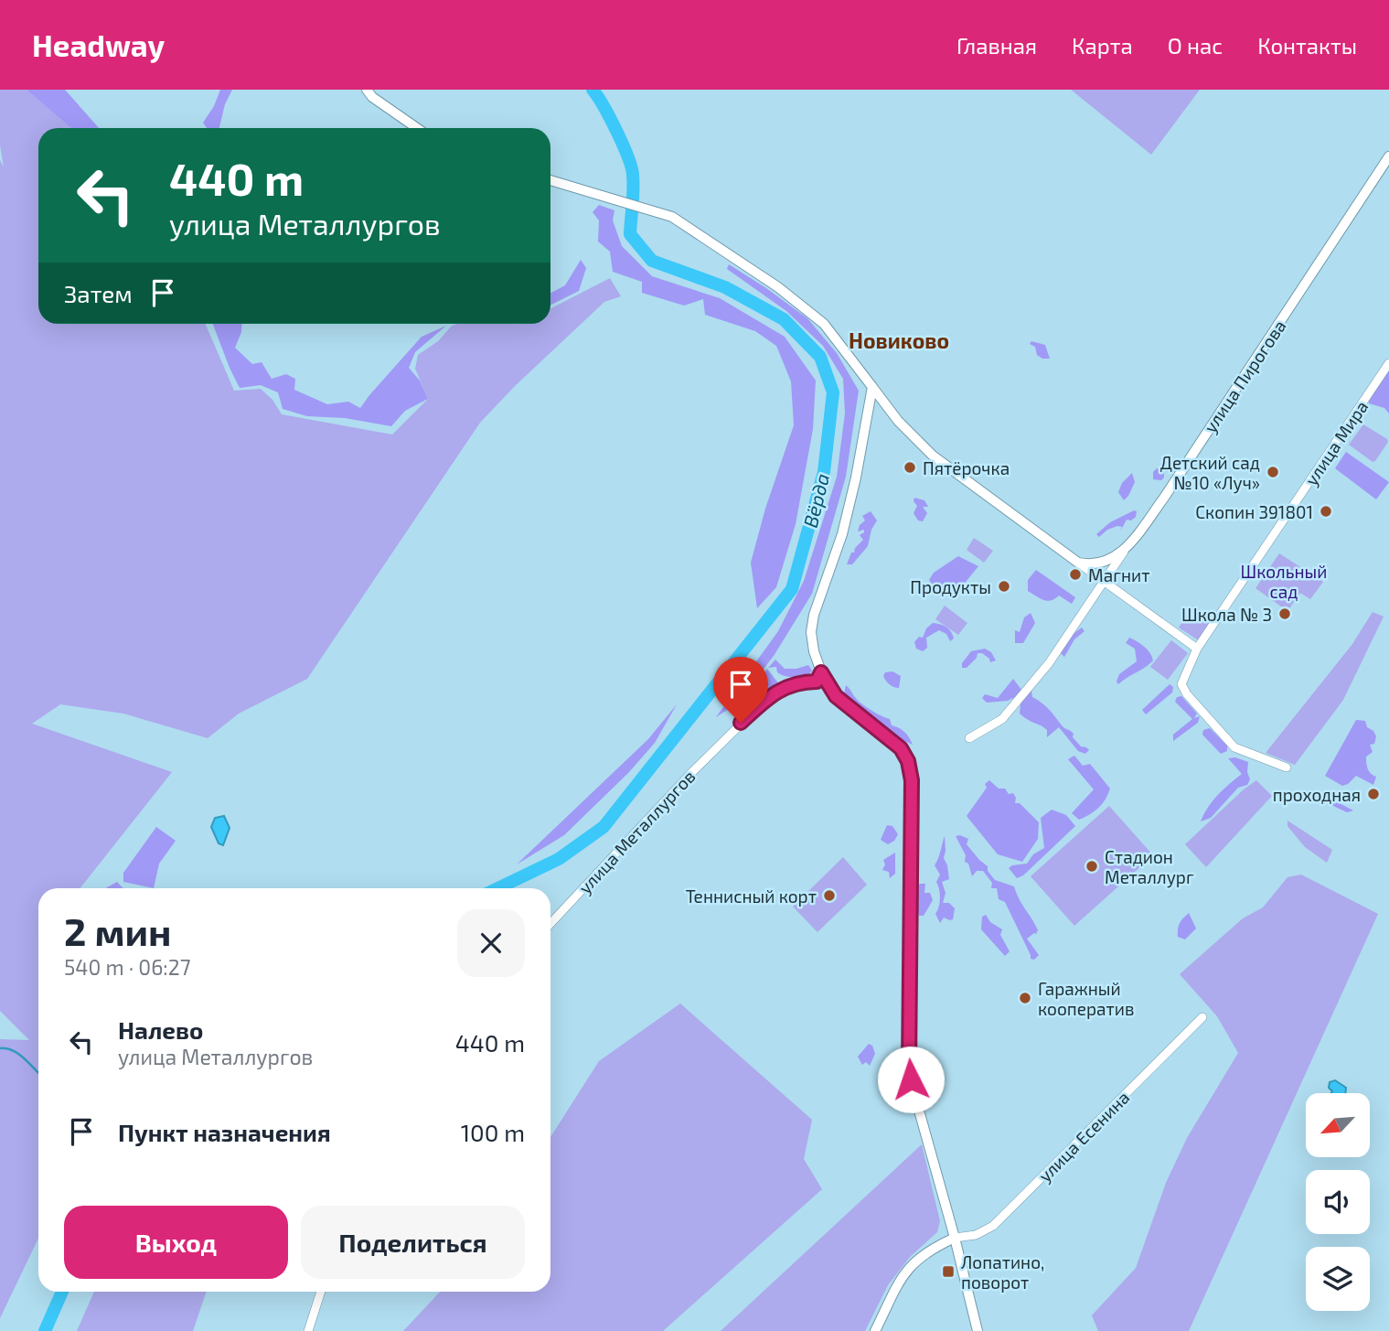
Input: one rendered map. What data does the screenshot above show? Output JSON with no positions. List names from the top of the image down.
{
  "streets": {
    "street": [
      "улица Пирогова",
      "улица Мира",
      "улица Металлургов",
      "улица Есенина"
    ]
  },
  "districts": ["Новиково"],
  "water": ["Вёрда"],
  "parks": ["Школьный сад"],
  "places": {
    "other": [
      "Пятёрочка",
      "Детский сад №10 «Луч»",
      "Скопин 391801",
      "Магнит",
      "Продукты",
      "Школа № 3",
      "проходная",
      "Стадион Металлург",
      "Теннисный корт",
      "Гаражный кооператив"
    ],
    "transit": ["Лопатино, поворот"]
  },
  "north": "bottom left",
  "page": {
    "header": "Headway",
    "nav": [
      "Главная",
      "Карта",
      "О нас",
      "Контакты"
    ],
    "turn": ["440 m", "улица Металлургов"],
    "then": "Затем",
    "heading": ["2 мин", "540 m · 06:27"],
    "list": [
      {
        "name": "Налево",
        "note": "улица Металлургов",
        "value": "440 m"
      },
      {
        "name": "Пункт назначения",
        "value": "100 m"
      }
    ],
    "buttons": ["Выход", "Поделиться"]
  }
}
